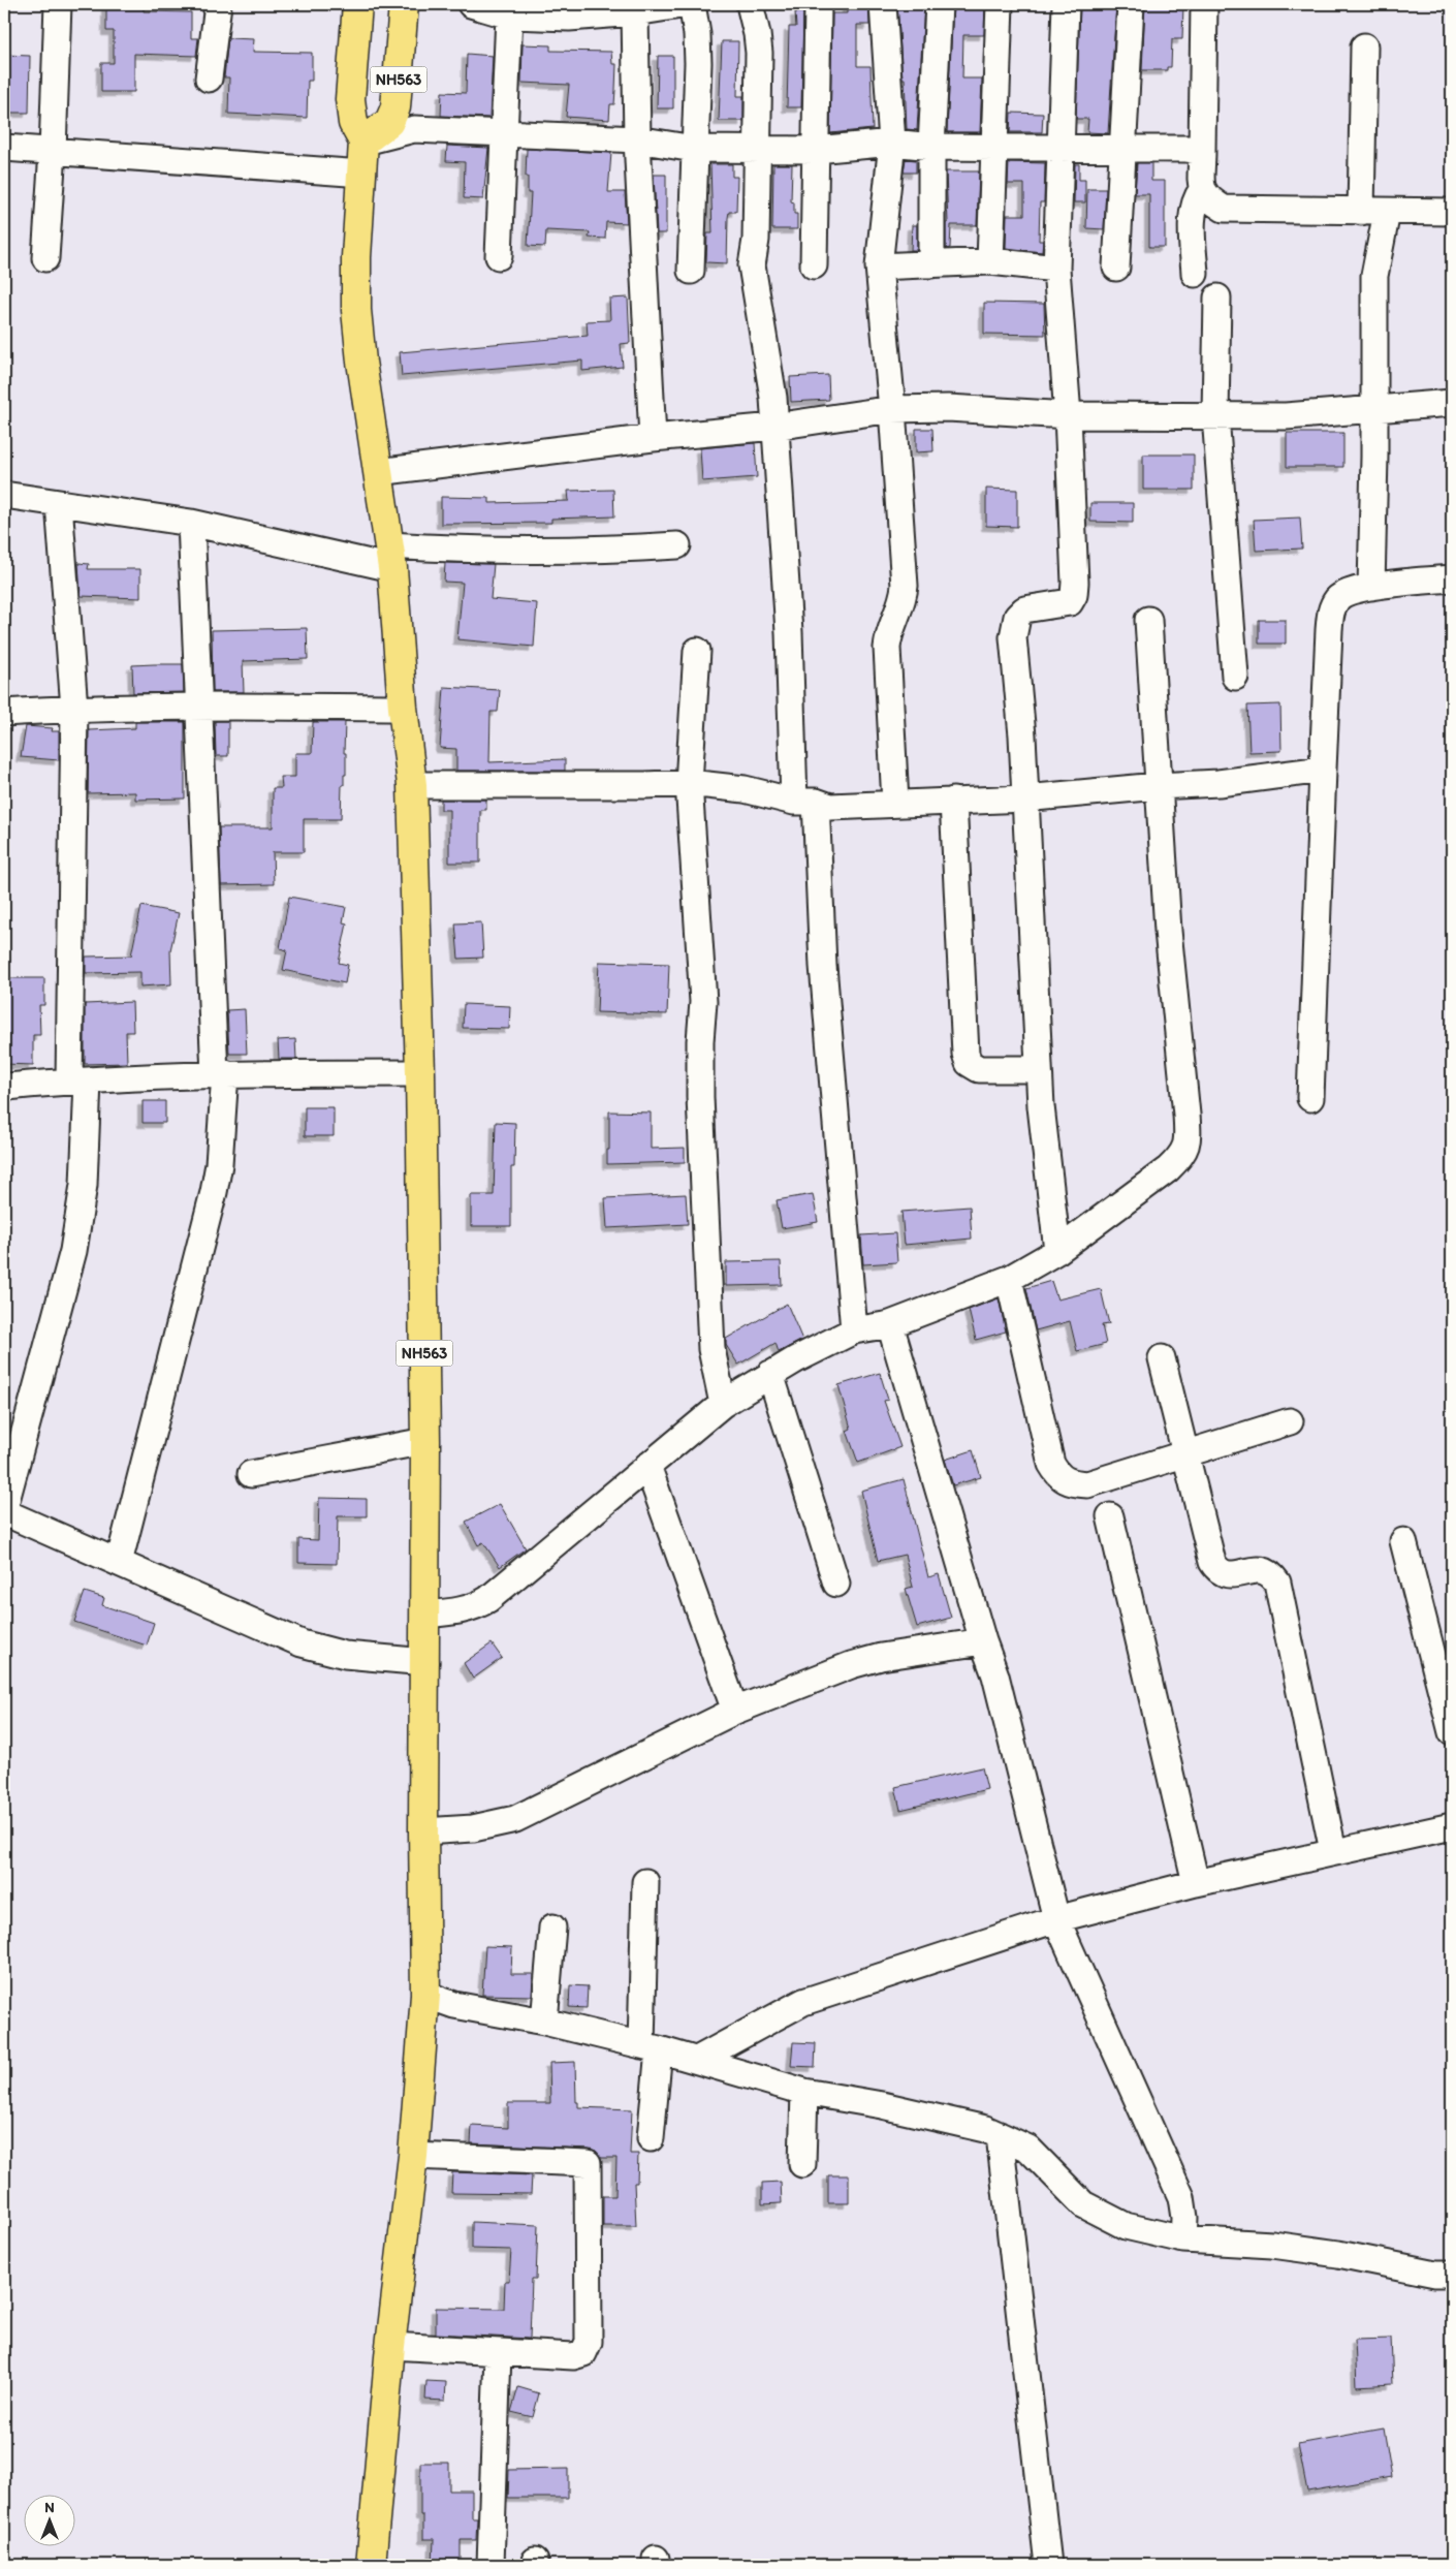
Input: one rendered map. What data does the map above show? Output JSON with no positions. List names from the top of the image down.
{
  "streets": {
    "highway": ["NH563"]
  },
  "north": "top"
}
